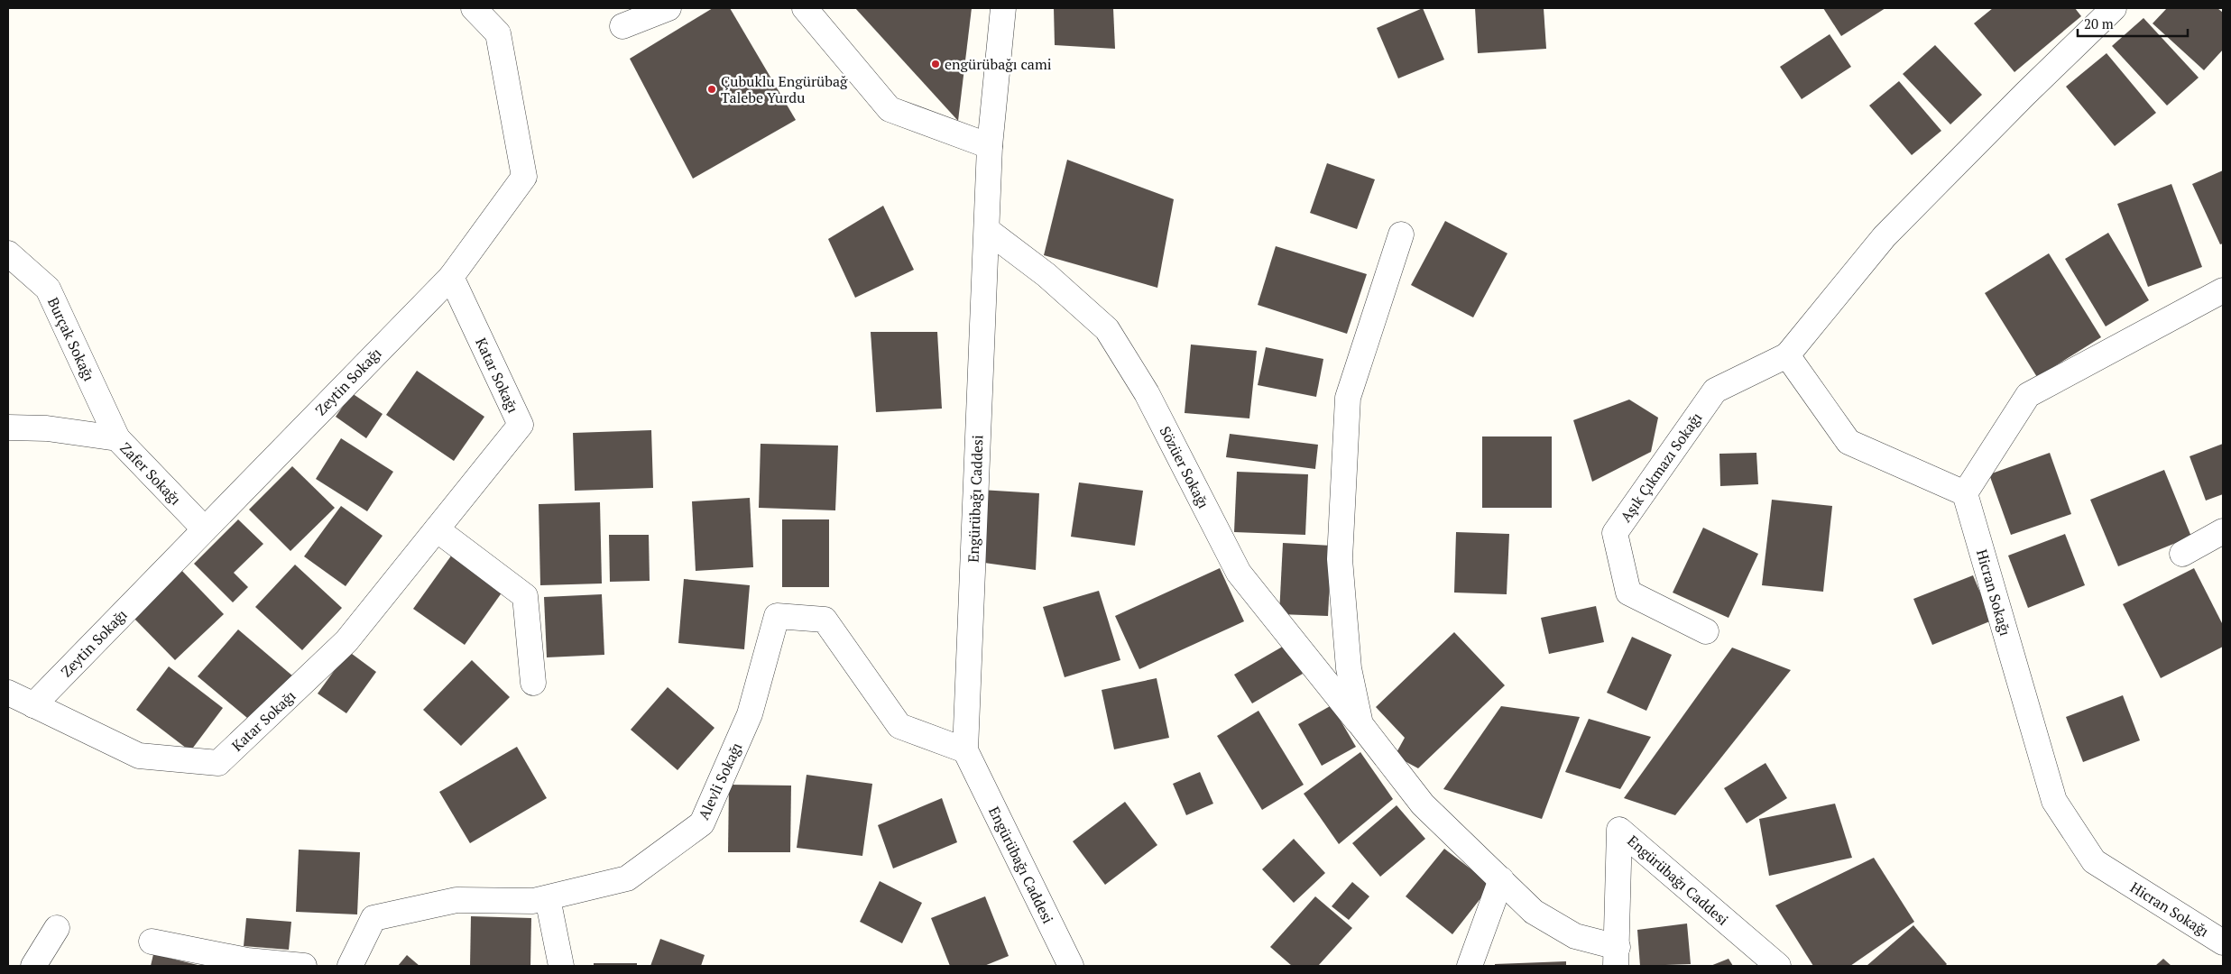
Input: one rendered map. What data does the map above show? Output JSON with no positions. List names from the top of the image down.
{
  "streets": {
    "street": [
      "Burçak Sokağı",
      "Katar Sokağı",
      "Zeytin Sokağı",
      "Sözüer Sokağı",
      "Aşık Çıkmazı Sokağı",
      "Zafer Sokağı",
      "Engürübağı Caddesi",
      "Hicran Sokağı",
      "Alevli Sokağı"
    ]
  },
  "crossings": [
    ["Burçak Sokağı", "Zafer Sokağı"],
    ["Katar Sokağı", "Zeytin Sokağı"],
    ["Zeytin Sokağı", "Zafer Sokağı"],
    ["Sözüer Sokağı", "Engürübağı Caddesi"],
    ["Engürübağı Caddesi", "Alevli Sokağı"]
  ],
  "places": ["engürübağı cami", "Çubuklu Engürübağ Talebe Yurdu"],
  "scale_bar": "20 m"
}
